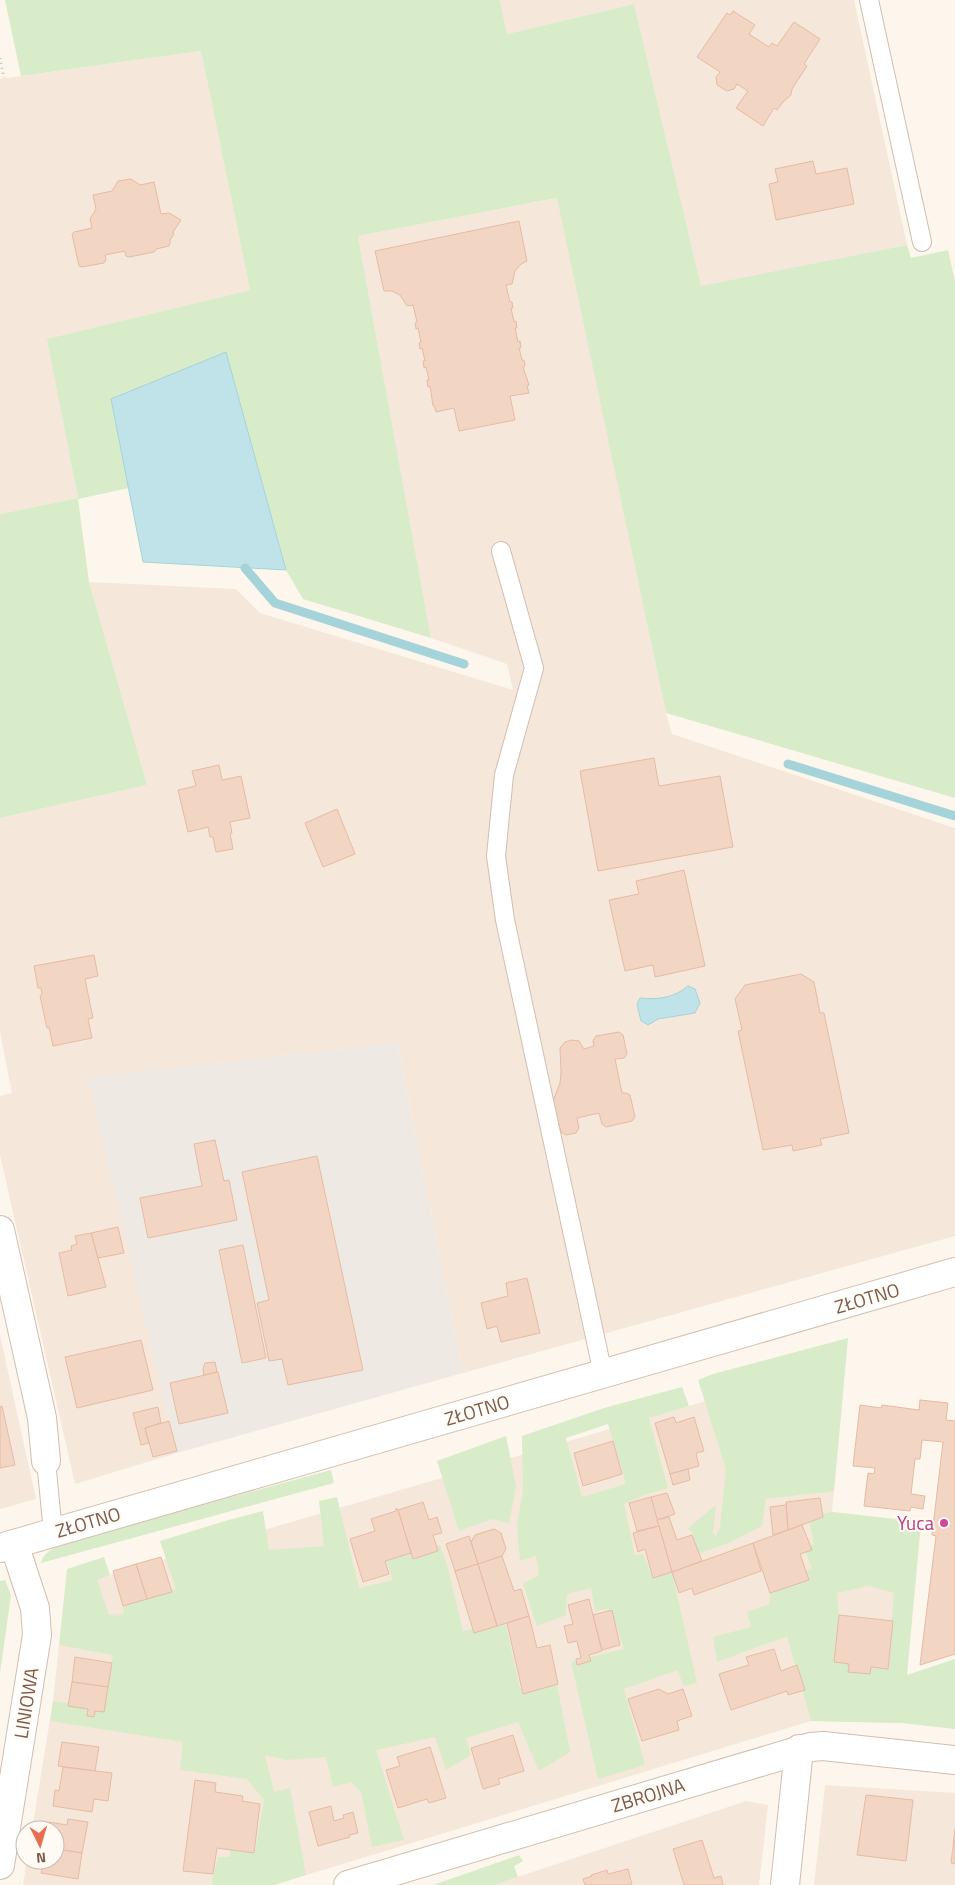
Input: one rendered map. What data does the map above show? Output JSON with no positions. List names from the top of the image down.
{
  "streets": {
    "street": ["ZŁOTNO", "LINIOWA", "ZBROJNA"]
  },
  "crossings": [
    ["ZŁOTNO", "LINIOWA"]
  ],
  "places": ["Yuca"],
  "north": "bottom"
}
